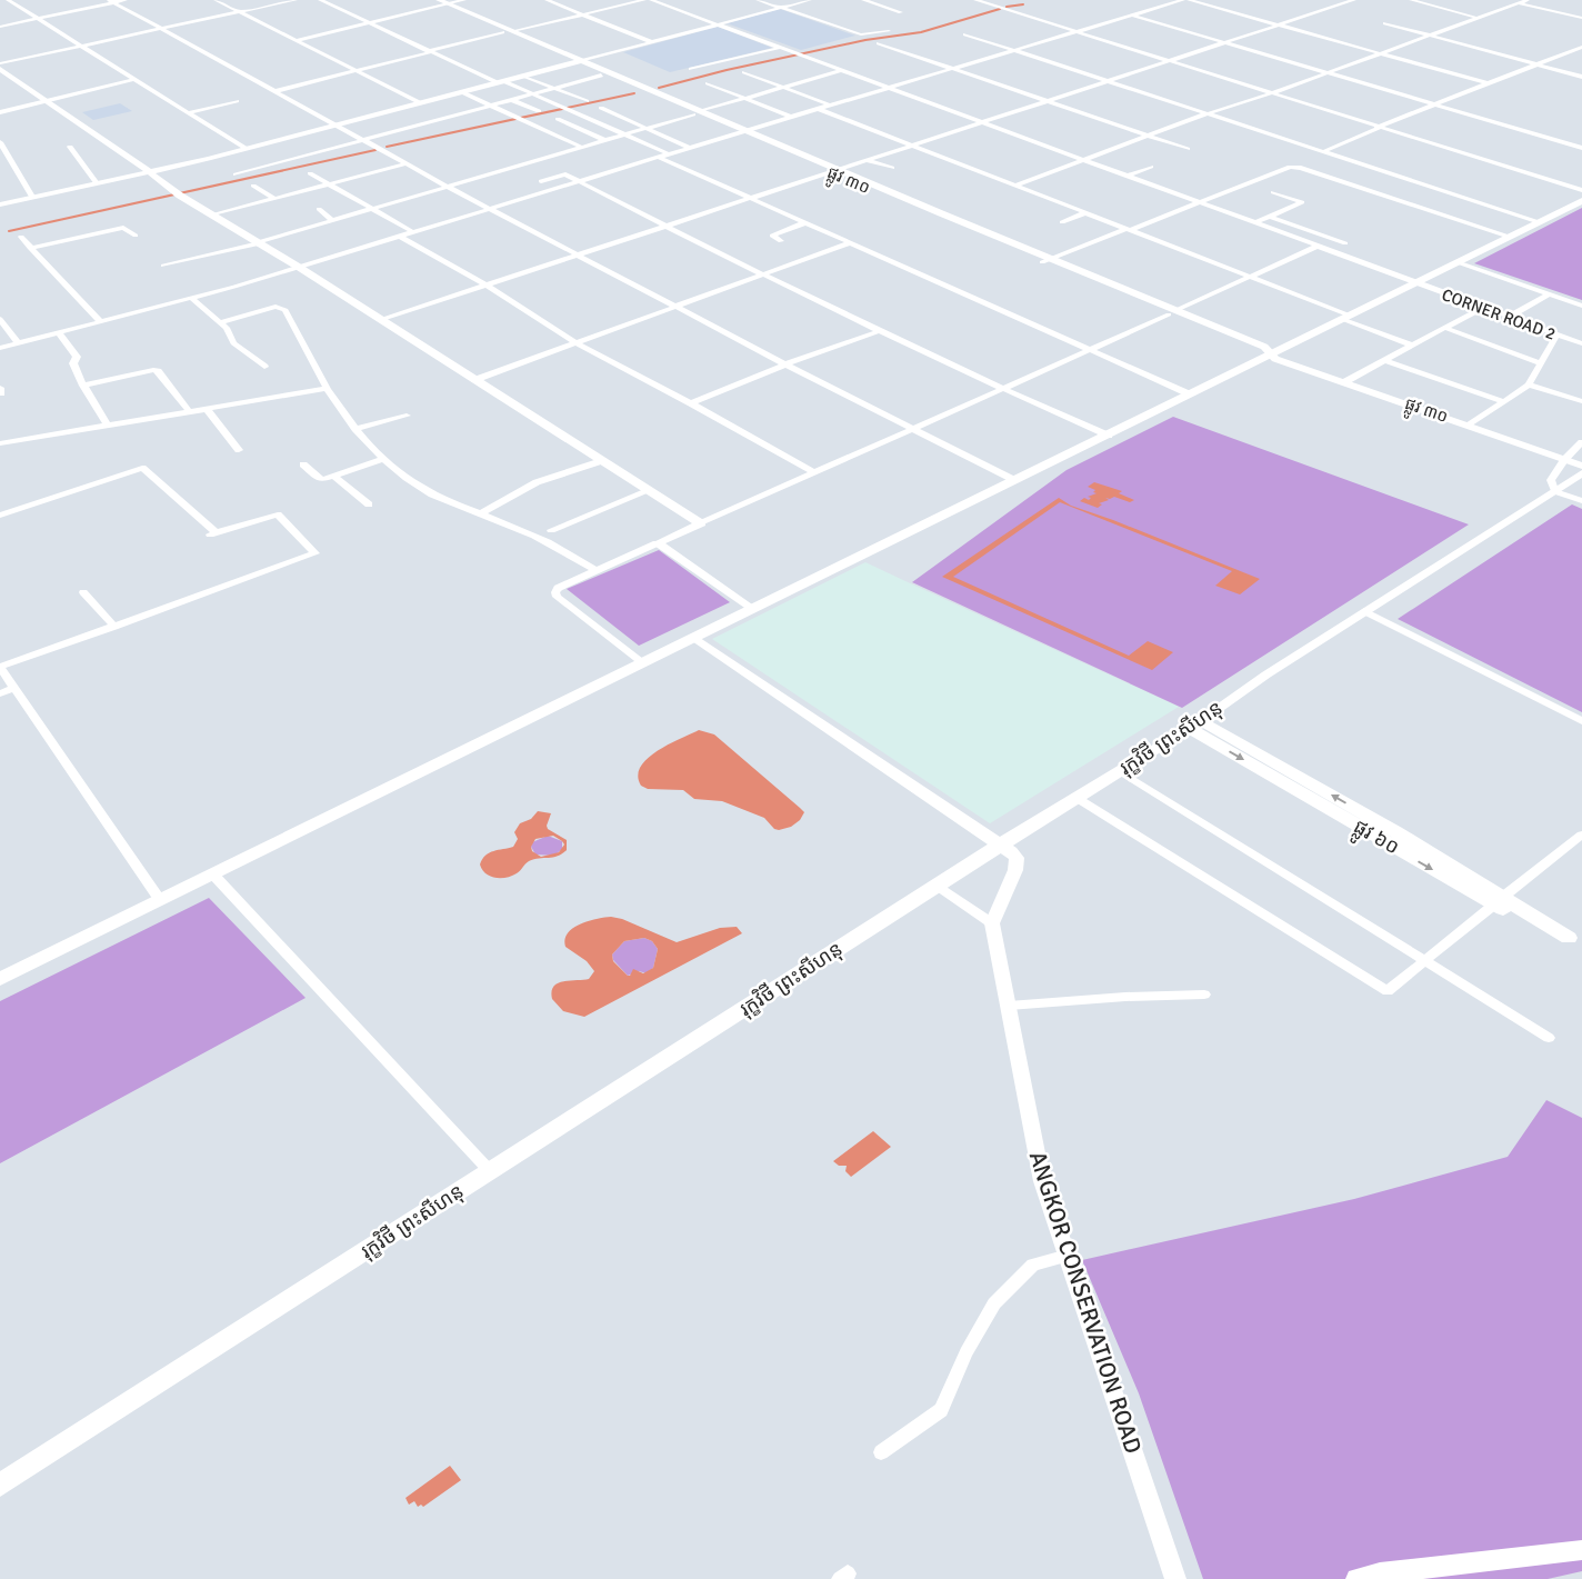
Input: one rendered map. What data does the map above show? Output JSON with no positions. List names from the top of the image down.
{
  "streets": {
    "main road": ["រុក្ខវិថី ព្រះសីហនុ", "ផ្លូវ ៦០"],
    "street": ["ផ្លូវ ៣០", "CORNER ROAD 2", "ANGKOR CONSERVATION ROAD"]
  },
  "crossings": [
    ["រុក្ខវិថី ព្រះសីហនុ", "ផ្លូវ ៦០"]
  ]
}
